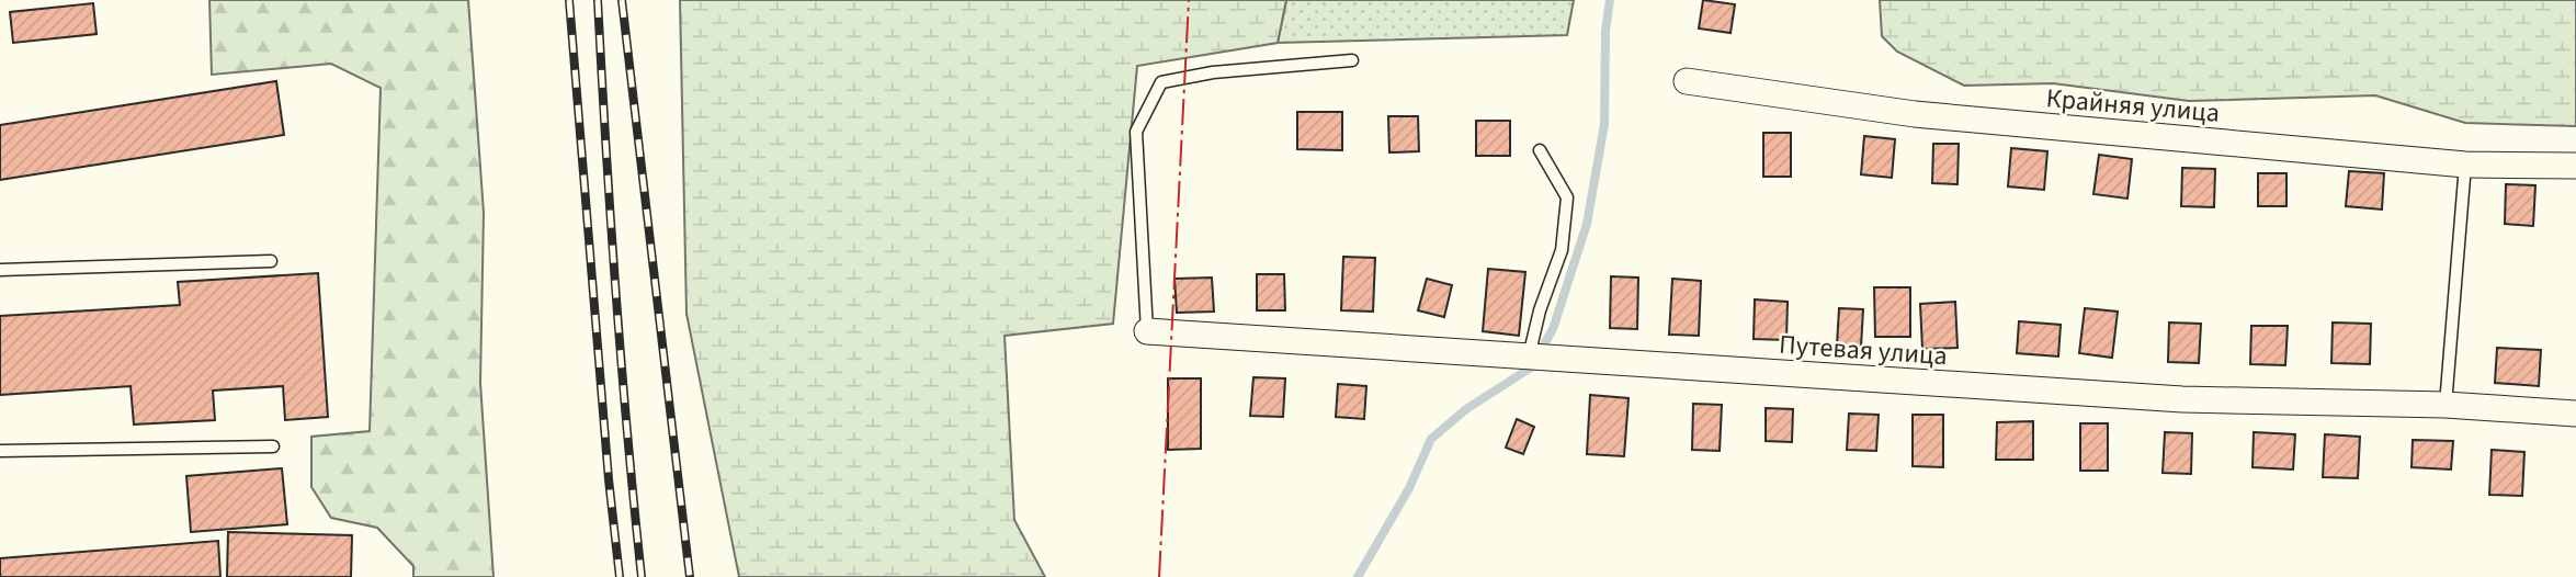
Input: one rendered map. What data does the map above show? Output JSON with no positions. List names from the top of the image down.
{
  "streets": {
    "street": ["Крайняя улица", "Путевая улица"]
  }
}
